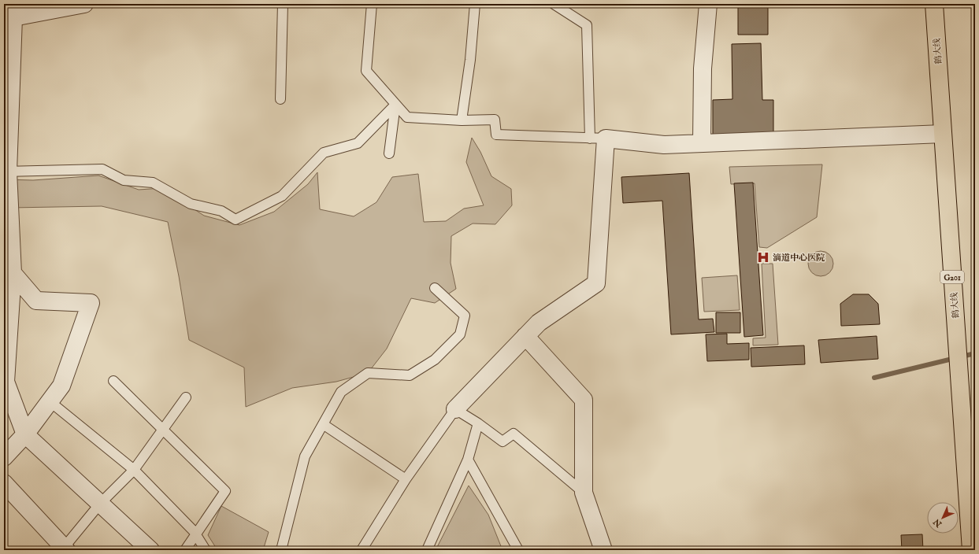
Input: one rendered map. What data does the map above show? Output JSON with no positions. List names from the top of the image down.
{
  "streets": {
    "highway": ["鹤大线", "G201"]
  },
  "places": {
    "hospital": ["滴道中心医院"]
  },
  "north": "bottom left"
}
